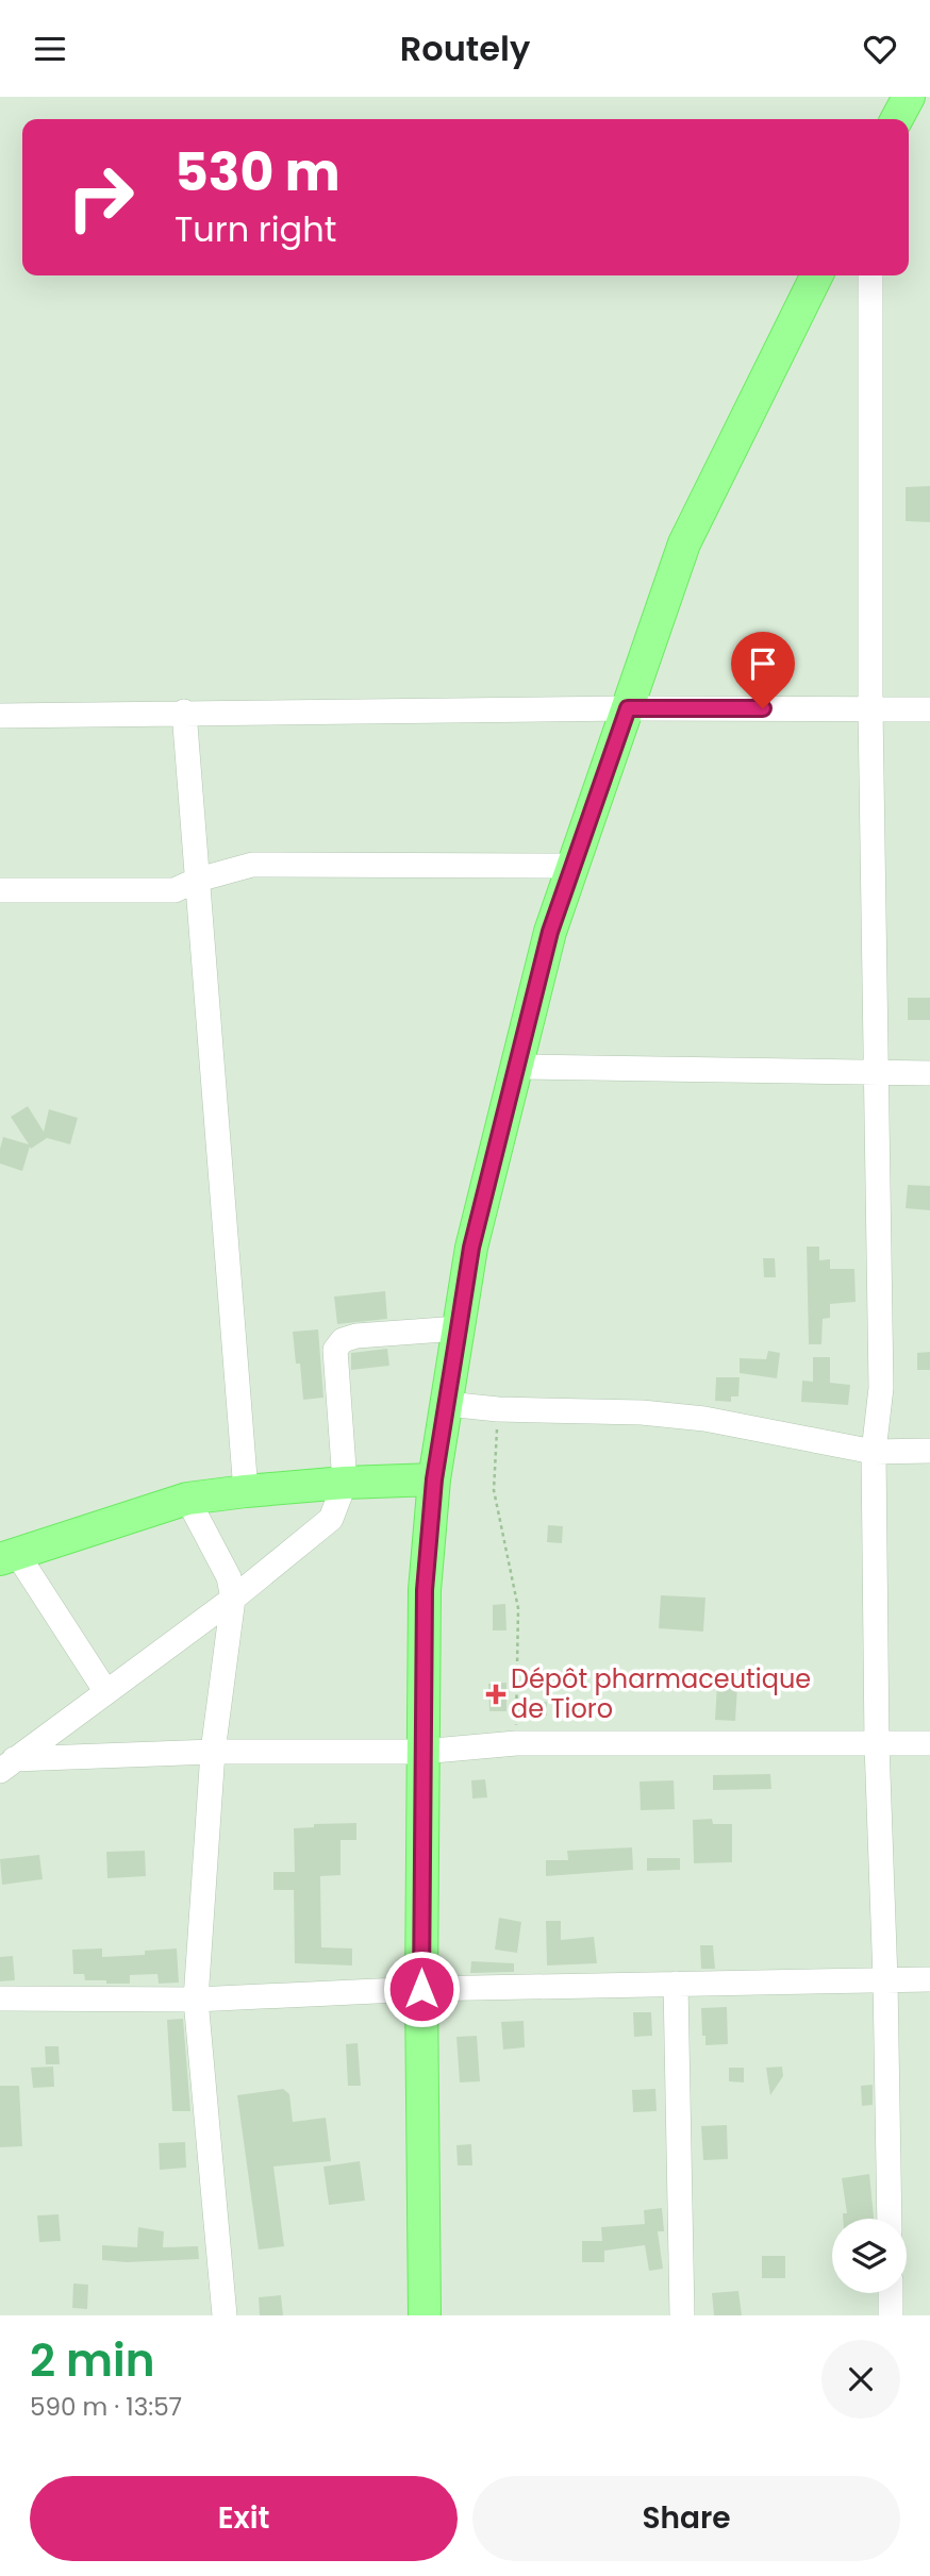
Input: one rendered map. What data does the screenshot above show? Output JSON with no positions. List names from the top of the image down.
{
  "places": {
    "health": ["Dépôt pharmaceutique de Tioro"]
  },
  "page": {
    "header": "Routely",
    "turn": ["530 m", "Turn right"],
    "heading": ["2 min", "590 m · 13:57"],
    "buttons": ["Exit", "Share"]
  }
}
